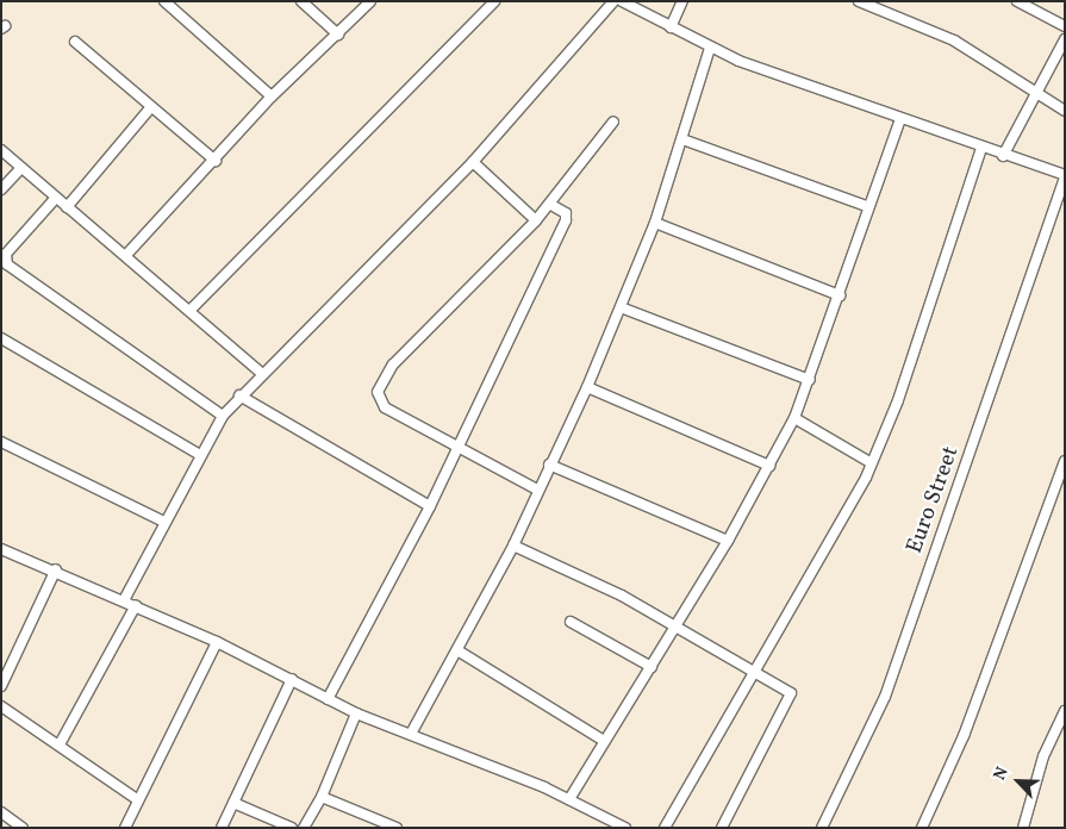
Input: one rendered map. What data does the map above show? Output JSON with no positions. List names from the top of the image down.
{
  "streets": {
    "street": ["Euro Street"]
  },
  "north": "top left"
}
